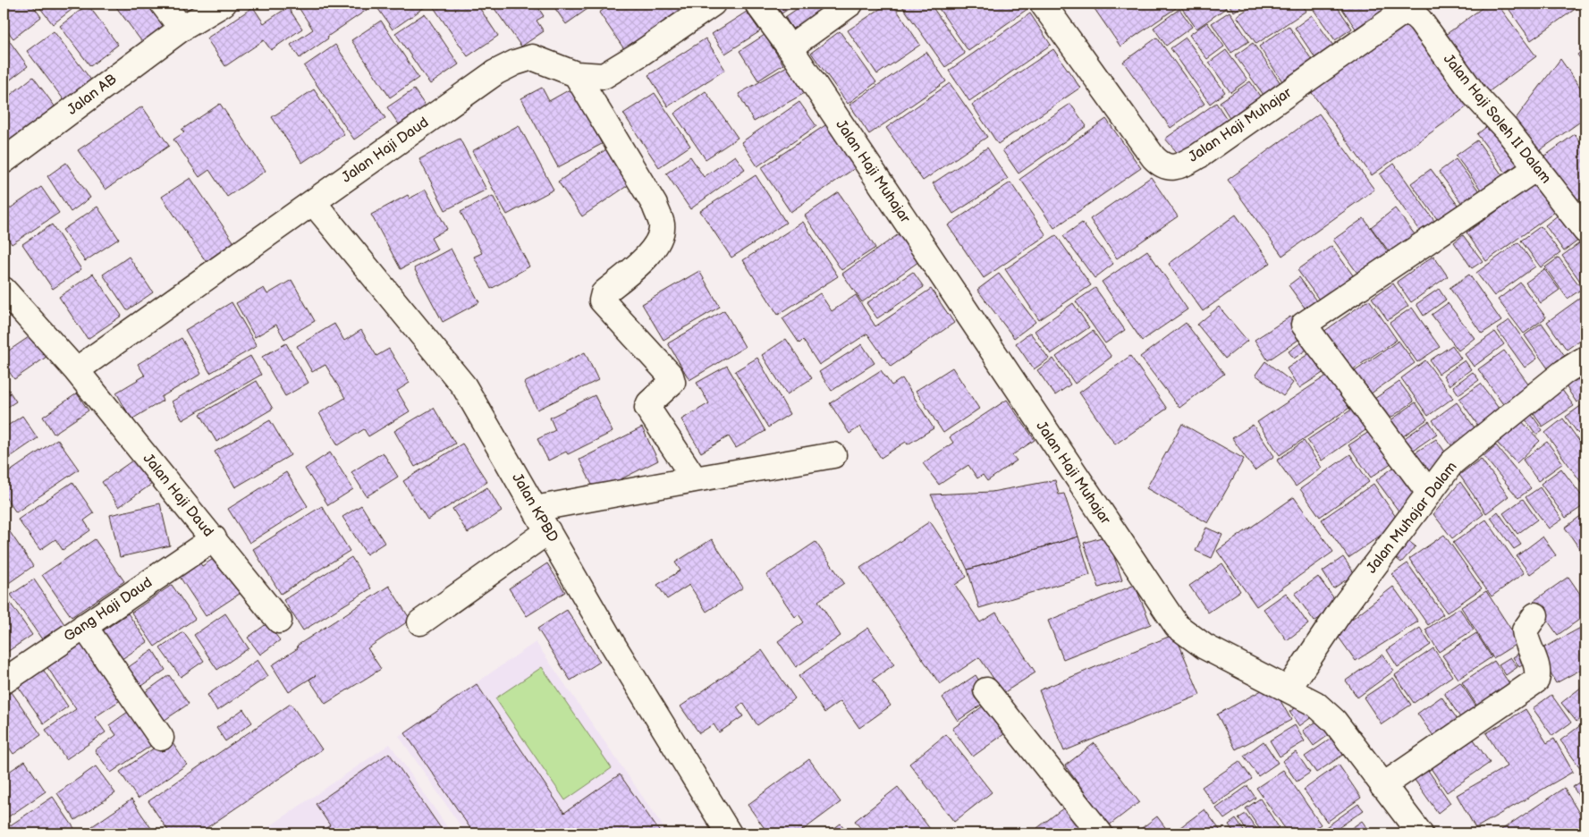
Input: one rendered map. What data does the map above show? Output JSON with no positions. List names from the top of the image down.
{
  "streets": {
    "street": [
      "Jalan AB",
      "Jalan Haji Soleh II Dalam",
      "Jalan Haji Muhajar",
      "Jalan Haji Daud",
      "Jalan KPBD",
      "Jalan Muhajar Dalam",
      "Gang Haji Daud"
    ]
  },
  "crossings": [
    ["Jalan Haji Soleh II Dalam", "Jalan Haji Muhajar"],
    ["Jalan Haji Muhajar", "Jalan Muhajar Dalam"],
    ["Jalan Haji Daud", "Jalan KPBD"],
    ["Jalan Haji Daud", "Gang Haji Daud"]
  ]
}
